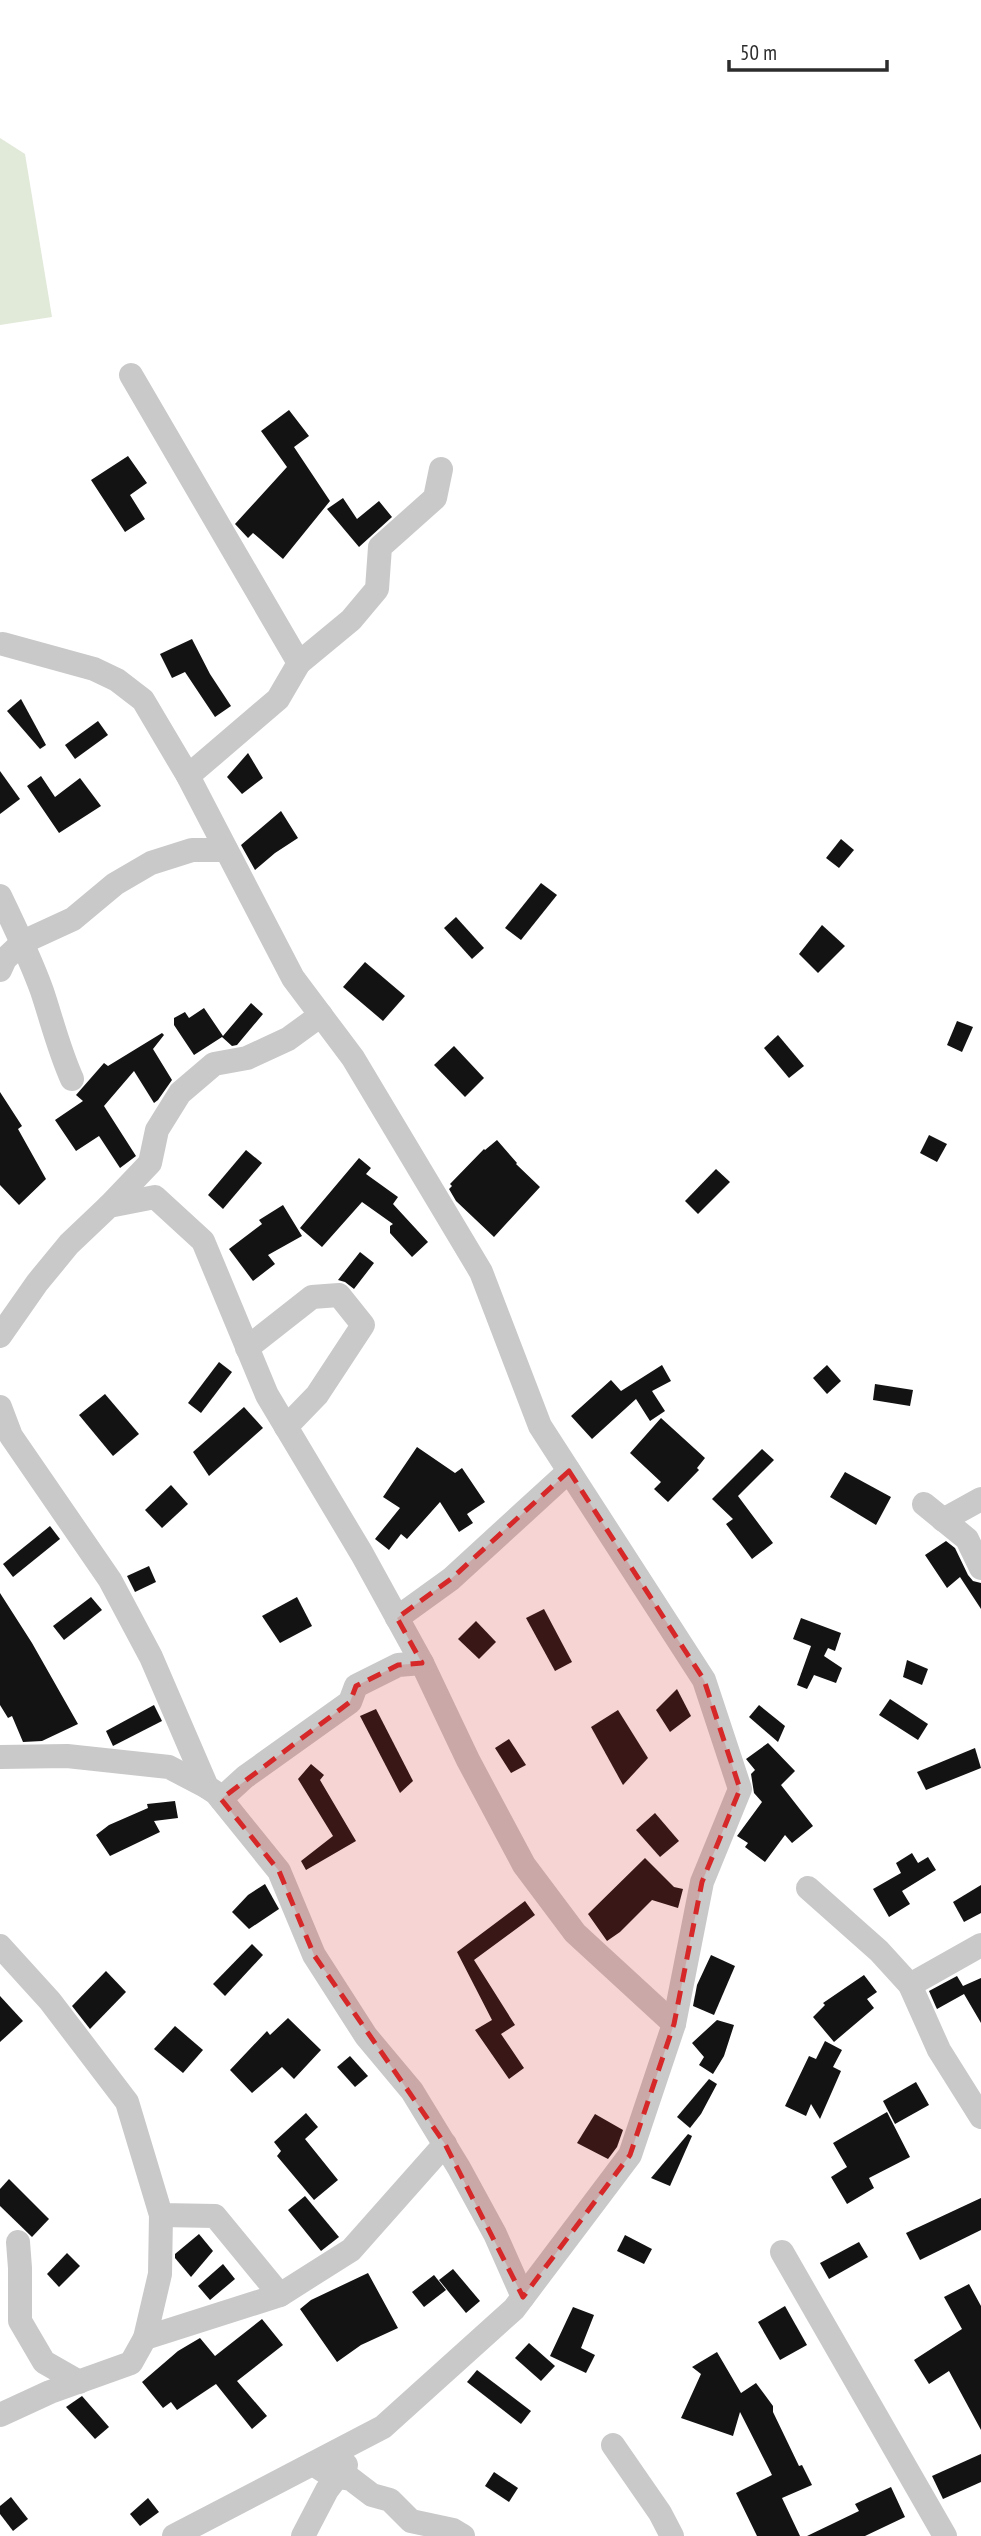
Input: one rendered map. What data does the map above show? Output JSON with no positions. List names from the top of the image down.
{
  "scale_bar": "50 m"
}
